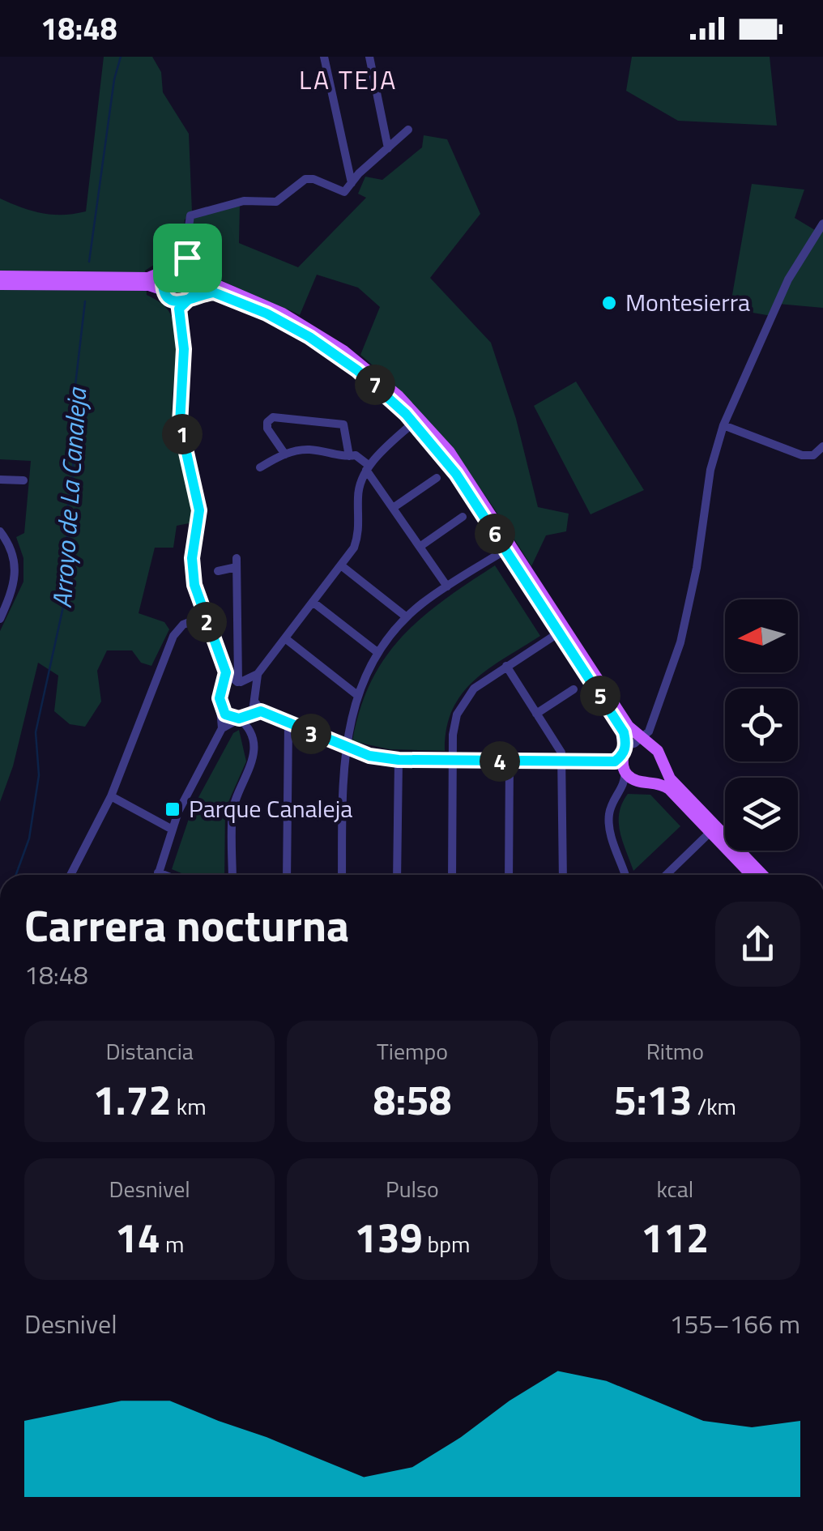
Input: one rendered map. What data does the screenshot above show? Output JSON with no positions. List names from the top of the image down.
{
  "districts": ["LA TEJA"],
  "water": ["Arroyo de La Canaleja"],
  "places": {
    "other": ["Montesierra"],
    "transit": ["Parque Canaleja"]
  },
  "north": "left",
  "page": {
    "status": "18:48",
    "pins": [
      "7",
      "1",
      "6",
      "2",
      "5",
      "3",
      "4"
    ],
    "heading": ["Carrera nocturna", "18:48"],
    "stats": [
      ["Distancia", "1.72 km"],
      ["Tiempo", "8:58"],
      ["Ritmo", "5:13 /km"],
      ["Desnivel", "14 m"],
      ["Pulso", "139 bpm"],
      ["kcal", "112"]
    ],
    "chart": ["Desnivel", "155–166 m"]
  }
}
